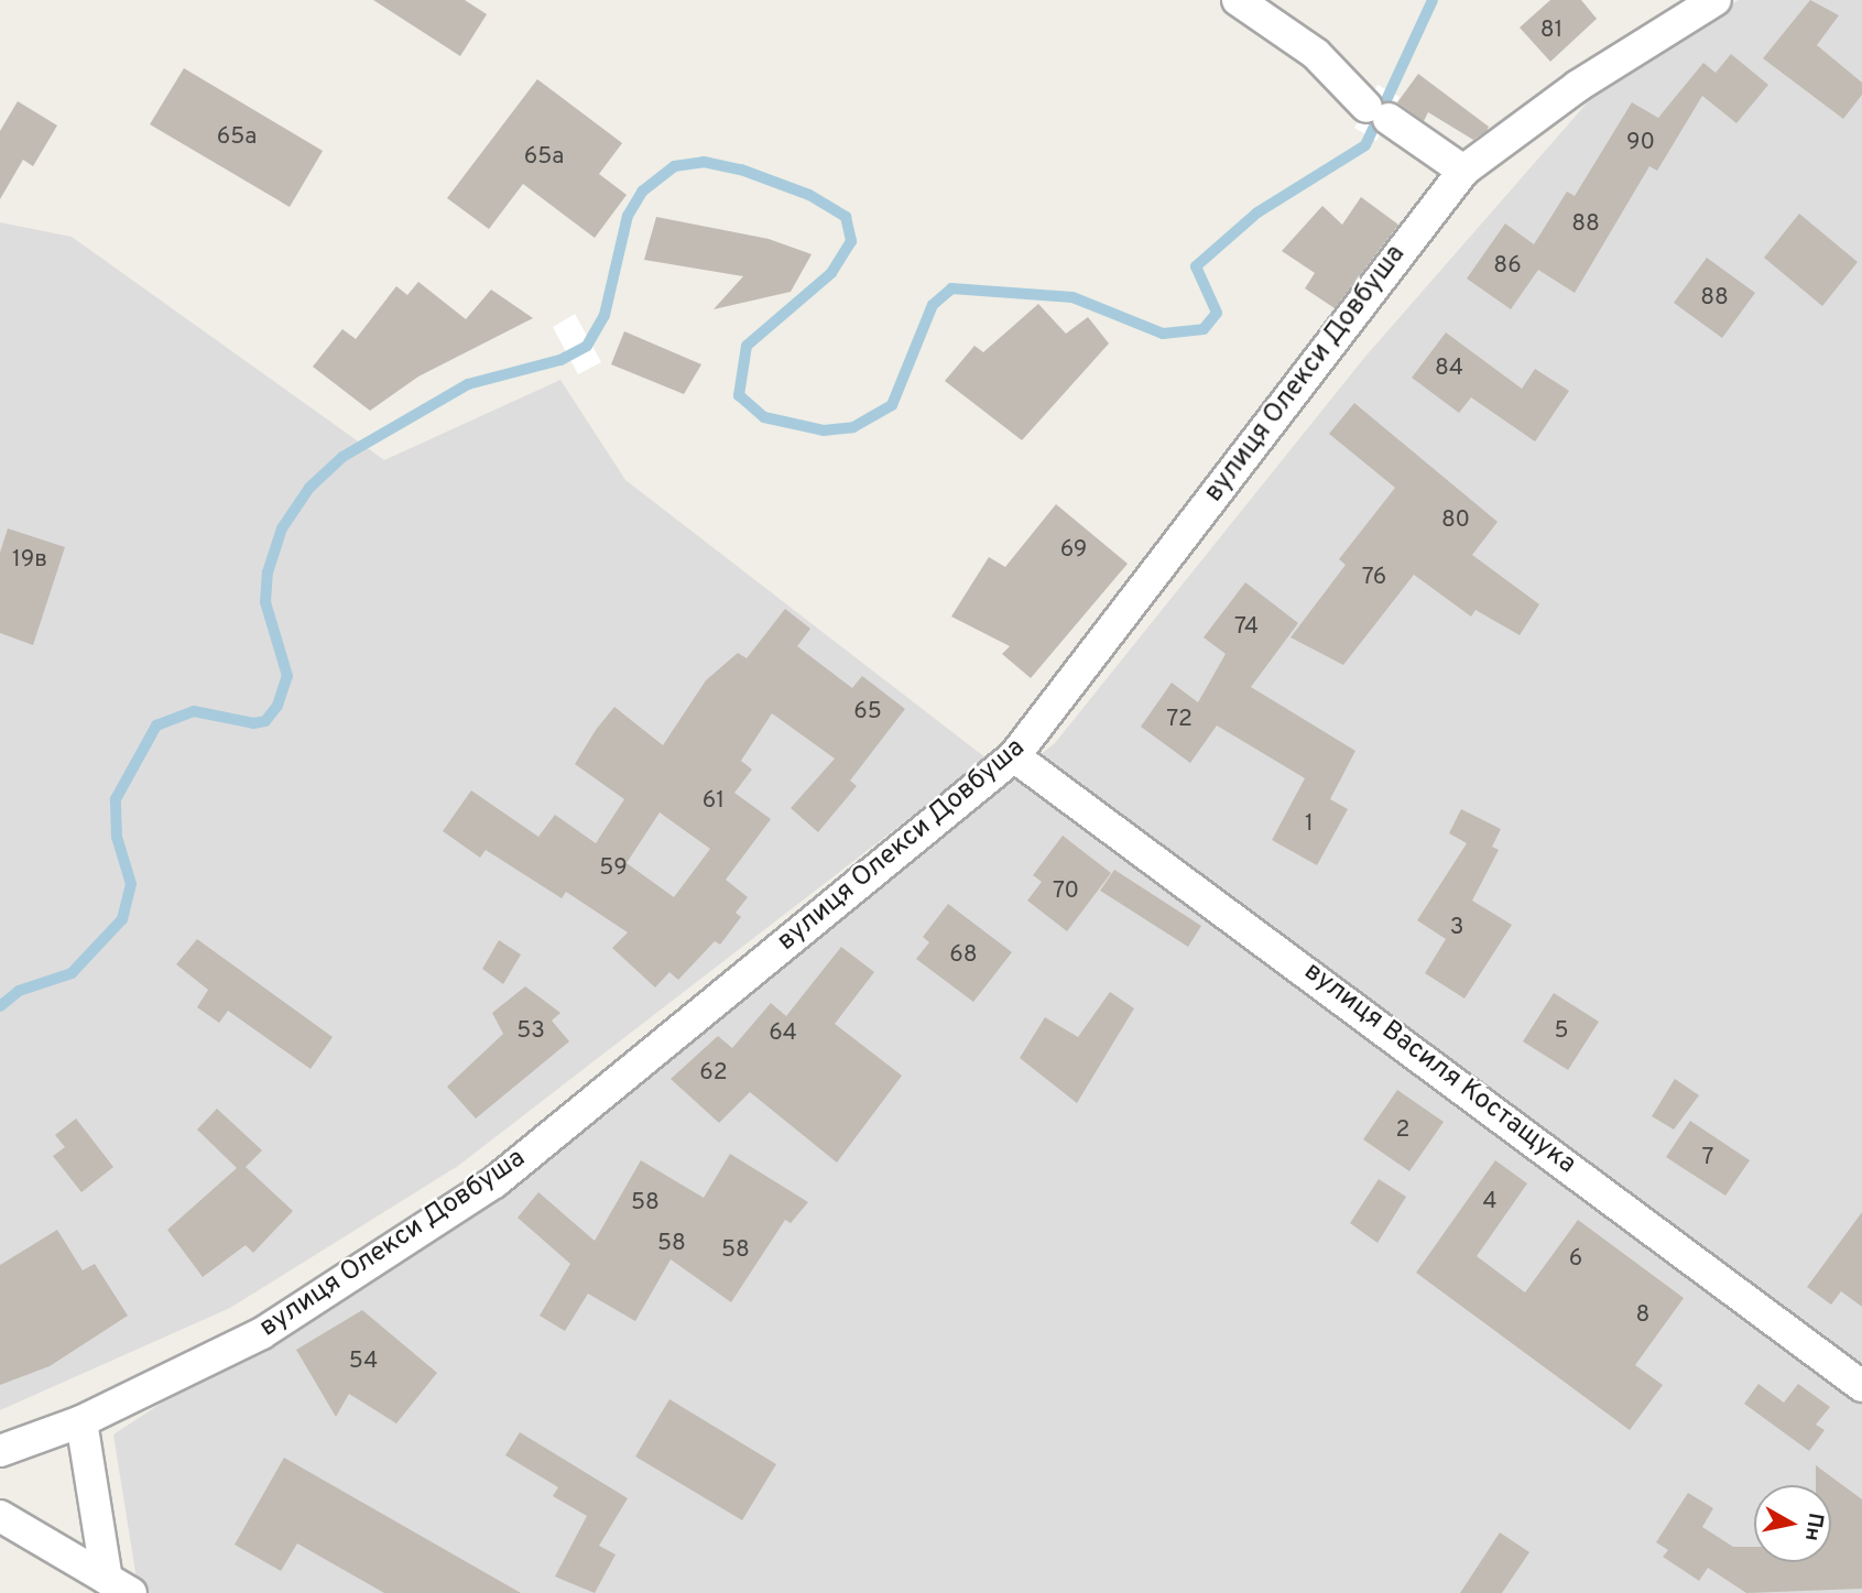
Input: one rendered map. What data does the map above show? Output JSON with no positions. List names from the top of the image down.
{
  "streets": {
    "street": ["вулиця Олекси Довбуша", "вулиця Василя Костащука"]
  },
  "crossings": [
    ["вулиця Олекси Довбуша", "вулиця Василя Костащука"]
  ],
  "house_numbers": [
    "81",
    "65а",
    "90",
    "65а",
    "88",
    "86",
    "88",
    "84",
    "80",
    "69",
    "19в",
    "76",
    "74",
    "65",
    "72",
    "61",
    "1",
    "59",
    "70",
    "3",
    "68",
    "53",
    "5",
    "64",
    "62",
    "2",
    "7",
    "4",
    "58",
    "58",
    "58",
    "6",
    "8",
    "54"
  ],
  "north": "right"
}
